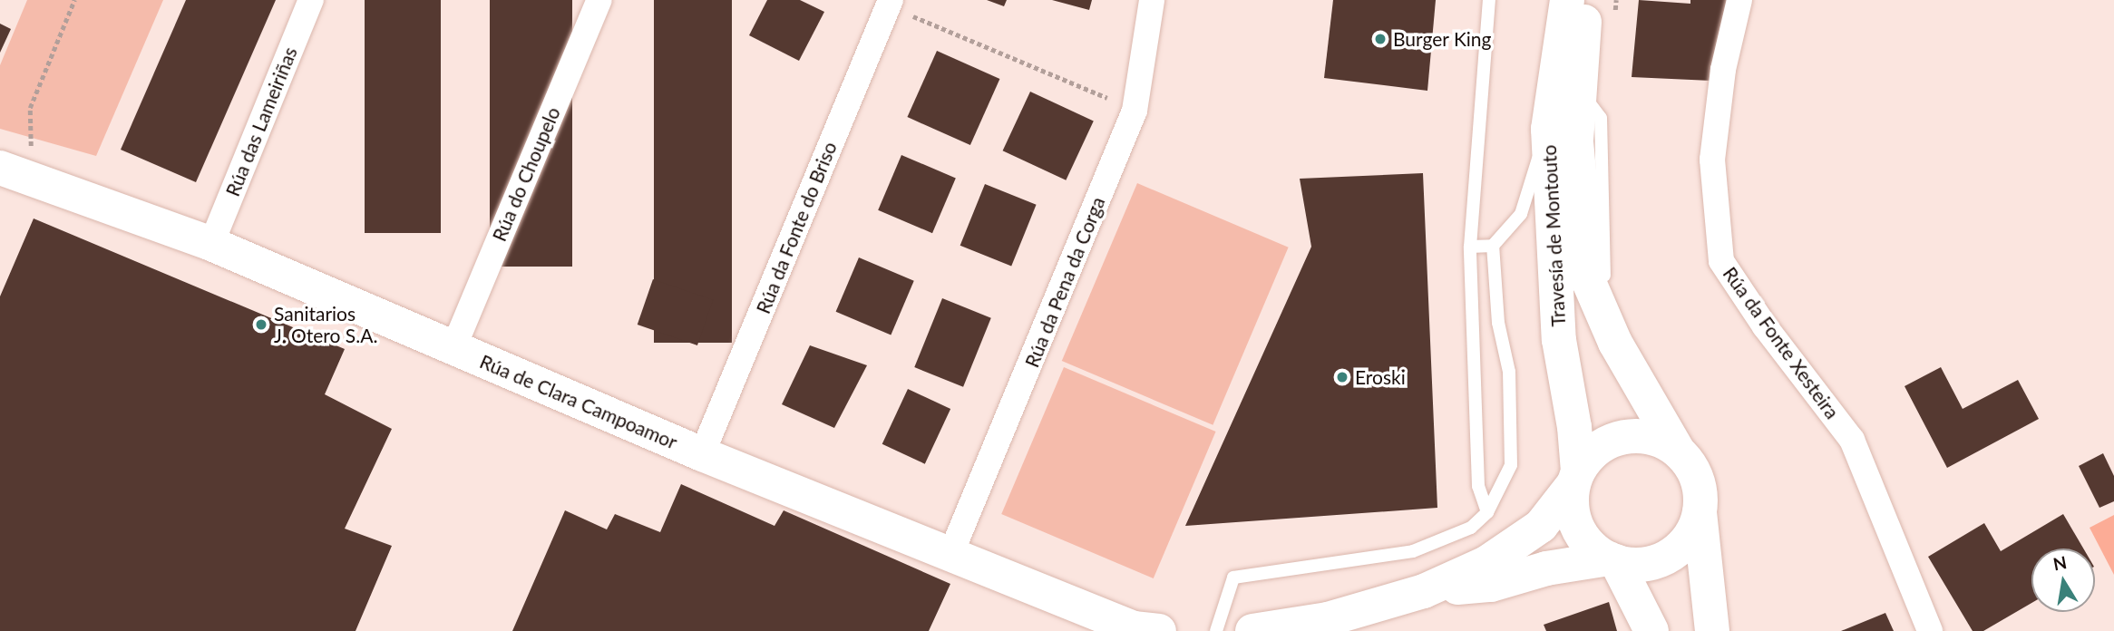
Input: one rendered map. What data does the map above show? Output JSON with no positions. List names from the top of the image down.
{
  "streets": {
    "street": [
      "Rúa das Lameiriñas",
      "Rúa do Choupelo",
      "Rúa da Fonte do Briso",
      "Travesía de Montouto",
      "Rúa da Pena da Corga",
      "Rúa da Fonte Xesteira",
      "Rúa de Clara Campoamor"
    ]
  },
  "crossings": [
    ["Rúa das Lameiriñas", "Rúa de Clara Campoamor"],
    ["Rúa do Choupelo", "Rúa de Clara Campoamor"],
    ["Rúa da Fonte do Briso", "Rúa de Clara Campoamor"],
    ["Rúa da Pena da Corga", "Rúa de Clara Campoamor"]
  ],
  "places": ["Burger King", "Sanitarios J. Otero S.A.", "Eroski"],
  "north": "top"
}
